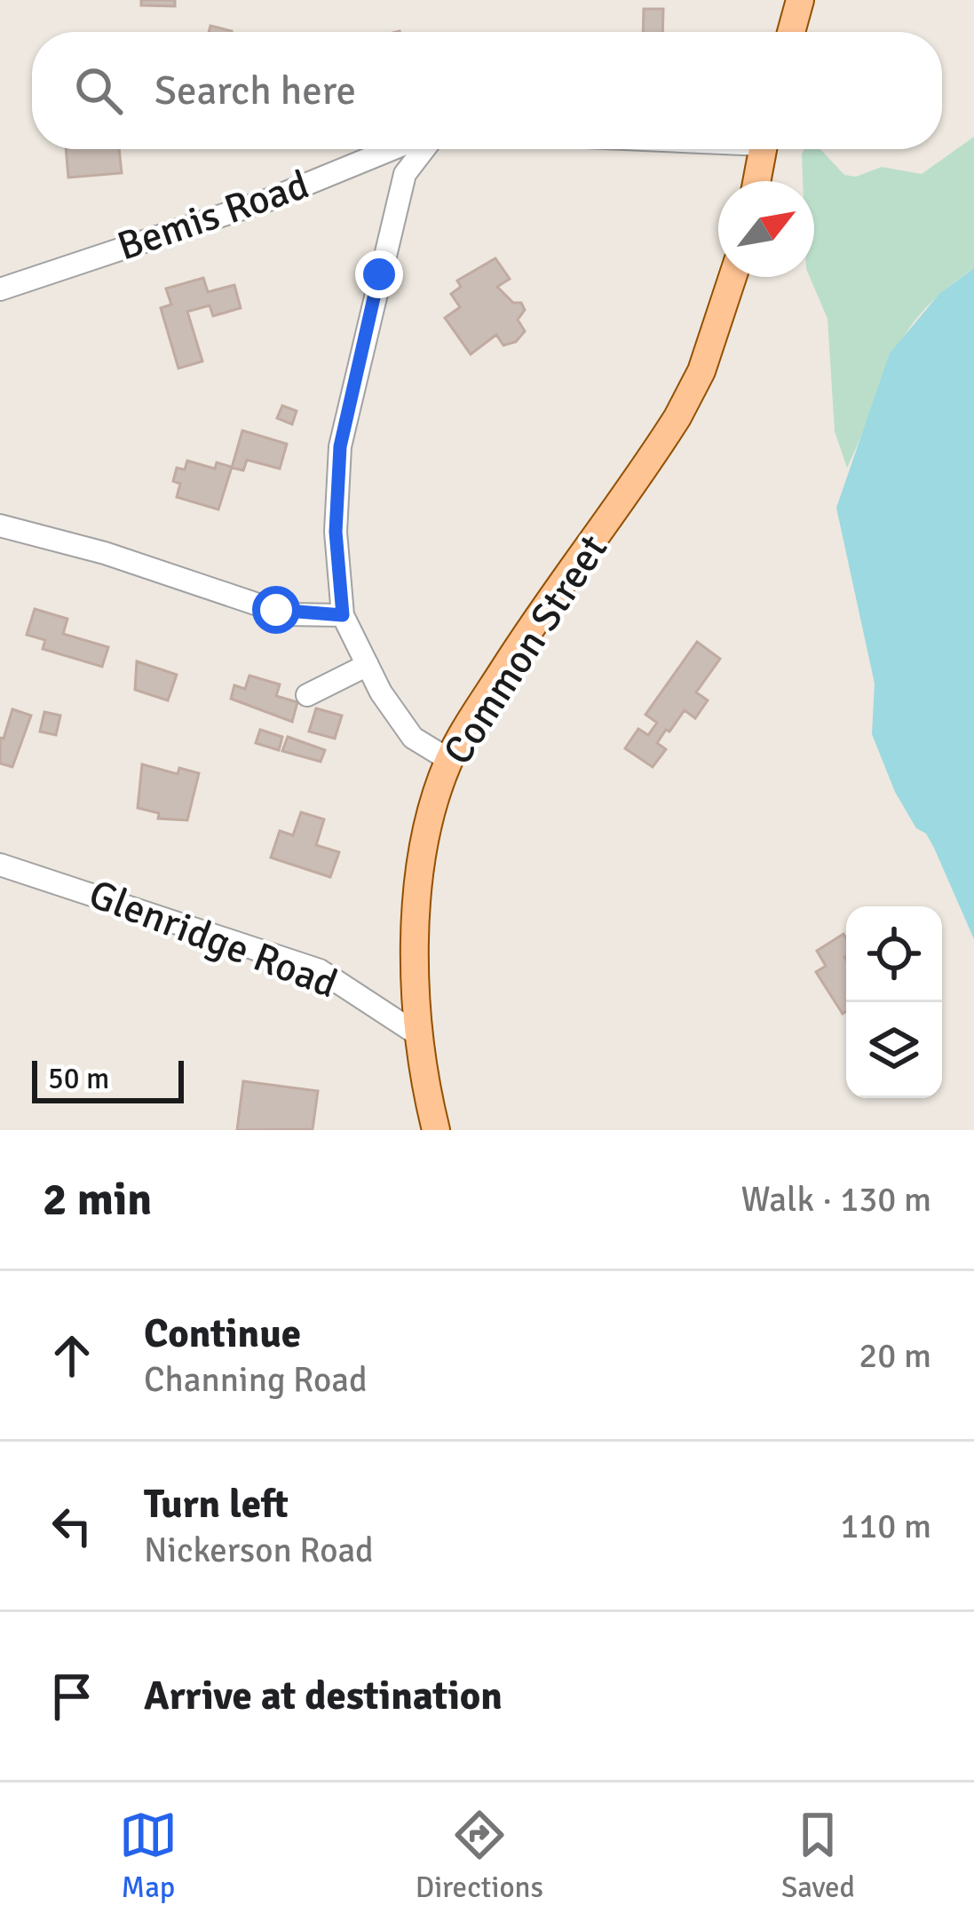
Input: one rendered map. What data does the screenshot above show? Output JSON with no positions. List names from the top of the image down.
{
  "streets": {
    "main road": ["Common Street"],
    "street": ["Bemis Road", "Glenridge Road"]
  },
  "crossings": [
    ["Common Street", "Glenridge Road"]
  ],
  "scale_bar": "50 m",
  "north": "top right",
  "page": {
    "search": "Search here",
    "scale": "50 m",
    "heading": ["2 min", "Walk · 130 m"],
    "list": [
      ["Continue", "Channing Road", "20 m"],
      ["Turn left", "Nickerson Road", "110 m"],
      "Arrive at destination"
    ],
    "nav": ["Map", "Directions", "Saved"]
  }
}
